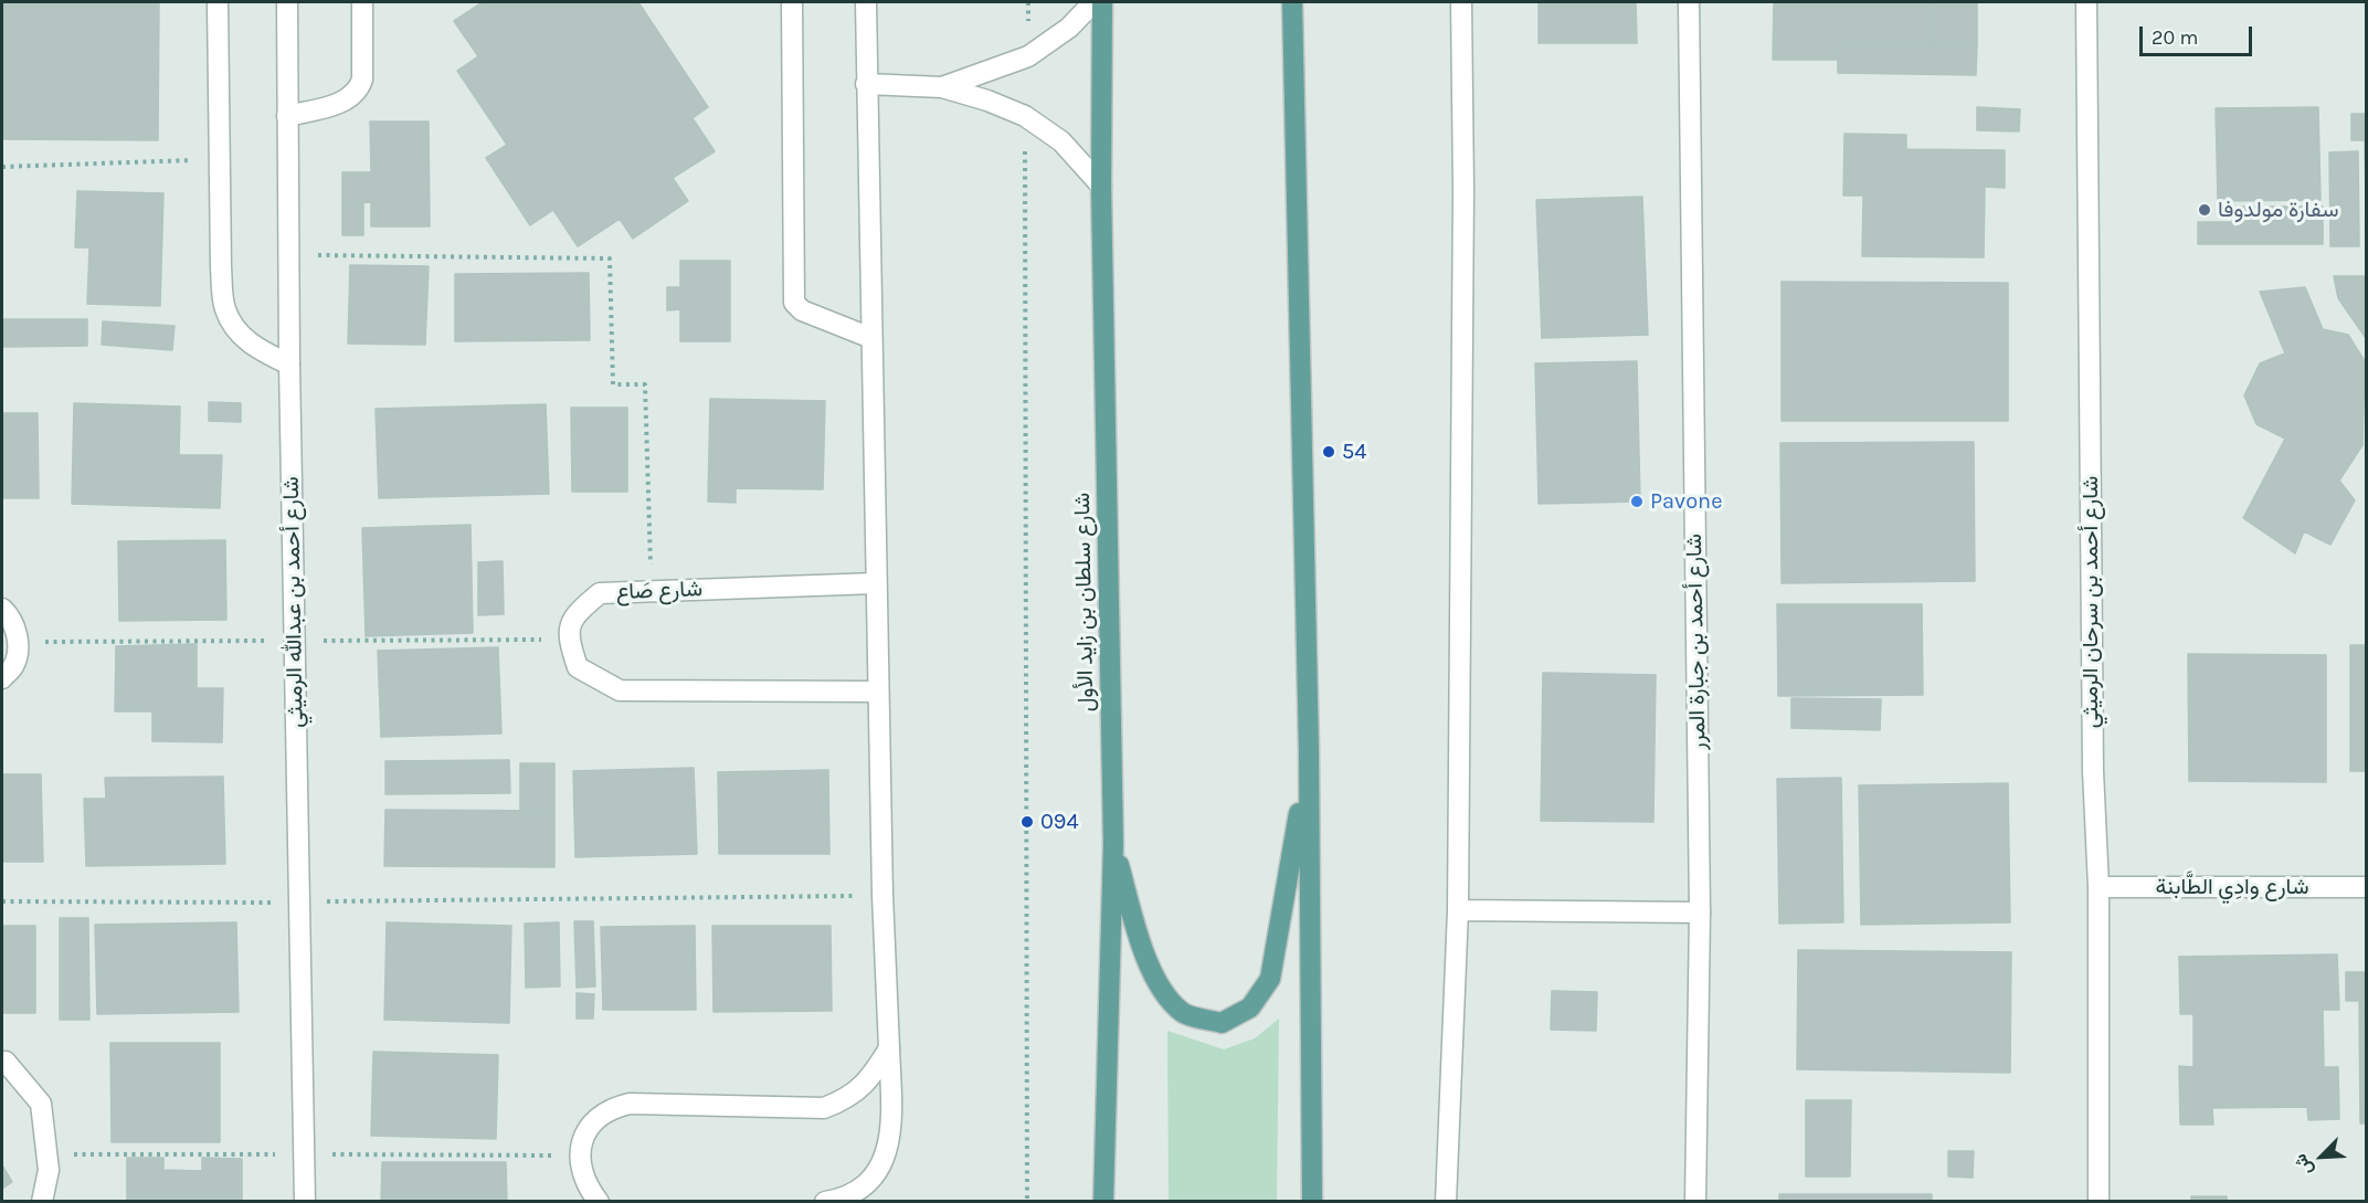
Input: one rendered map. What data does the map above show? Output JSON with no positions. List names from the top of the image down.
{
  "streets": {
    "main road": ["شارع سلطان بن زايد الأول"],
    "street": [
      "شارع صَاع",
      "شارع أحمد بن عبدالله الرميثي",
      "شارع أحمد بن سرحان الرميثي",
      "شارع أحمد بن جبارة المرر",
      "شارع وادِي الطَّابنة"
    ]
  },
  "crossings": [
    ["شارع أحمد بن سرحان الرميثي", "شارع وادِي الطَّابنة"]
  ],
  "places": [
    "سفارة مولدوفا",
    "54",
    "Pavone",
    "094"
  ],
  "scale_bar": "20 m",
  "north": "bottom left"
}
